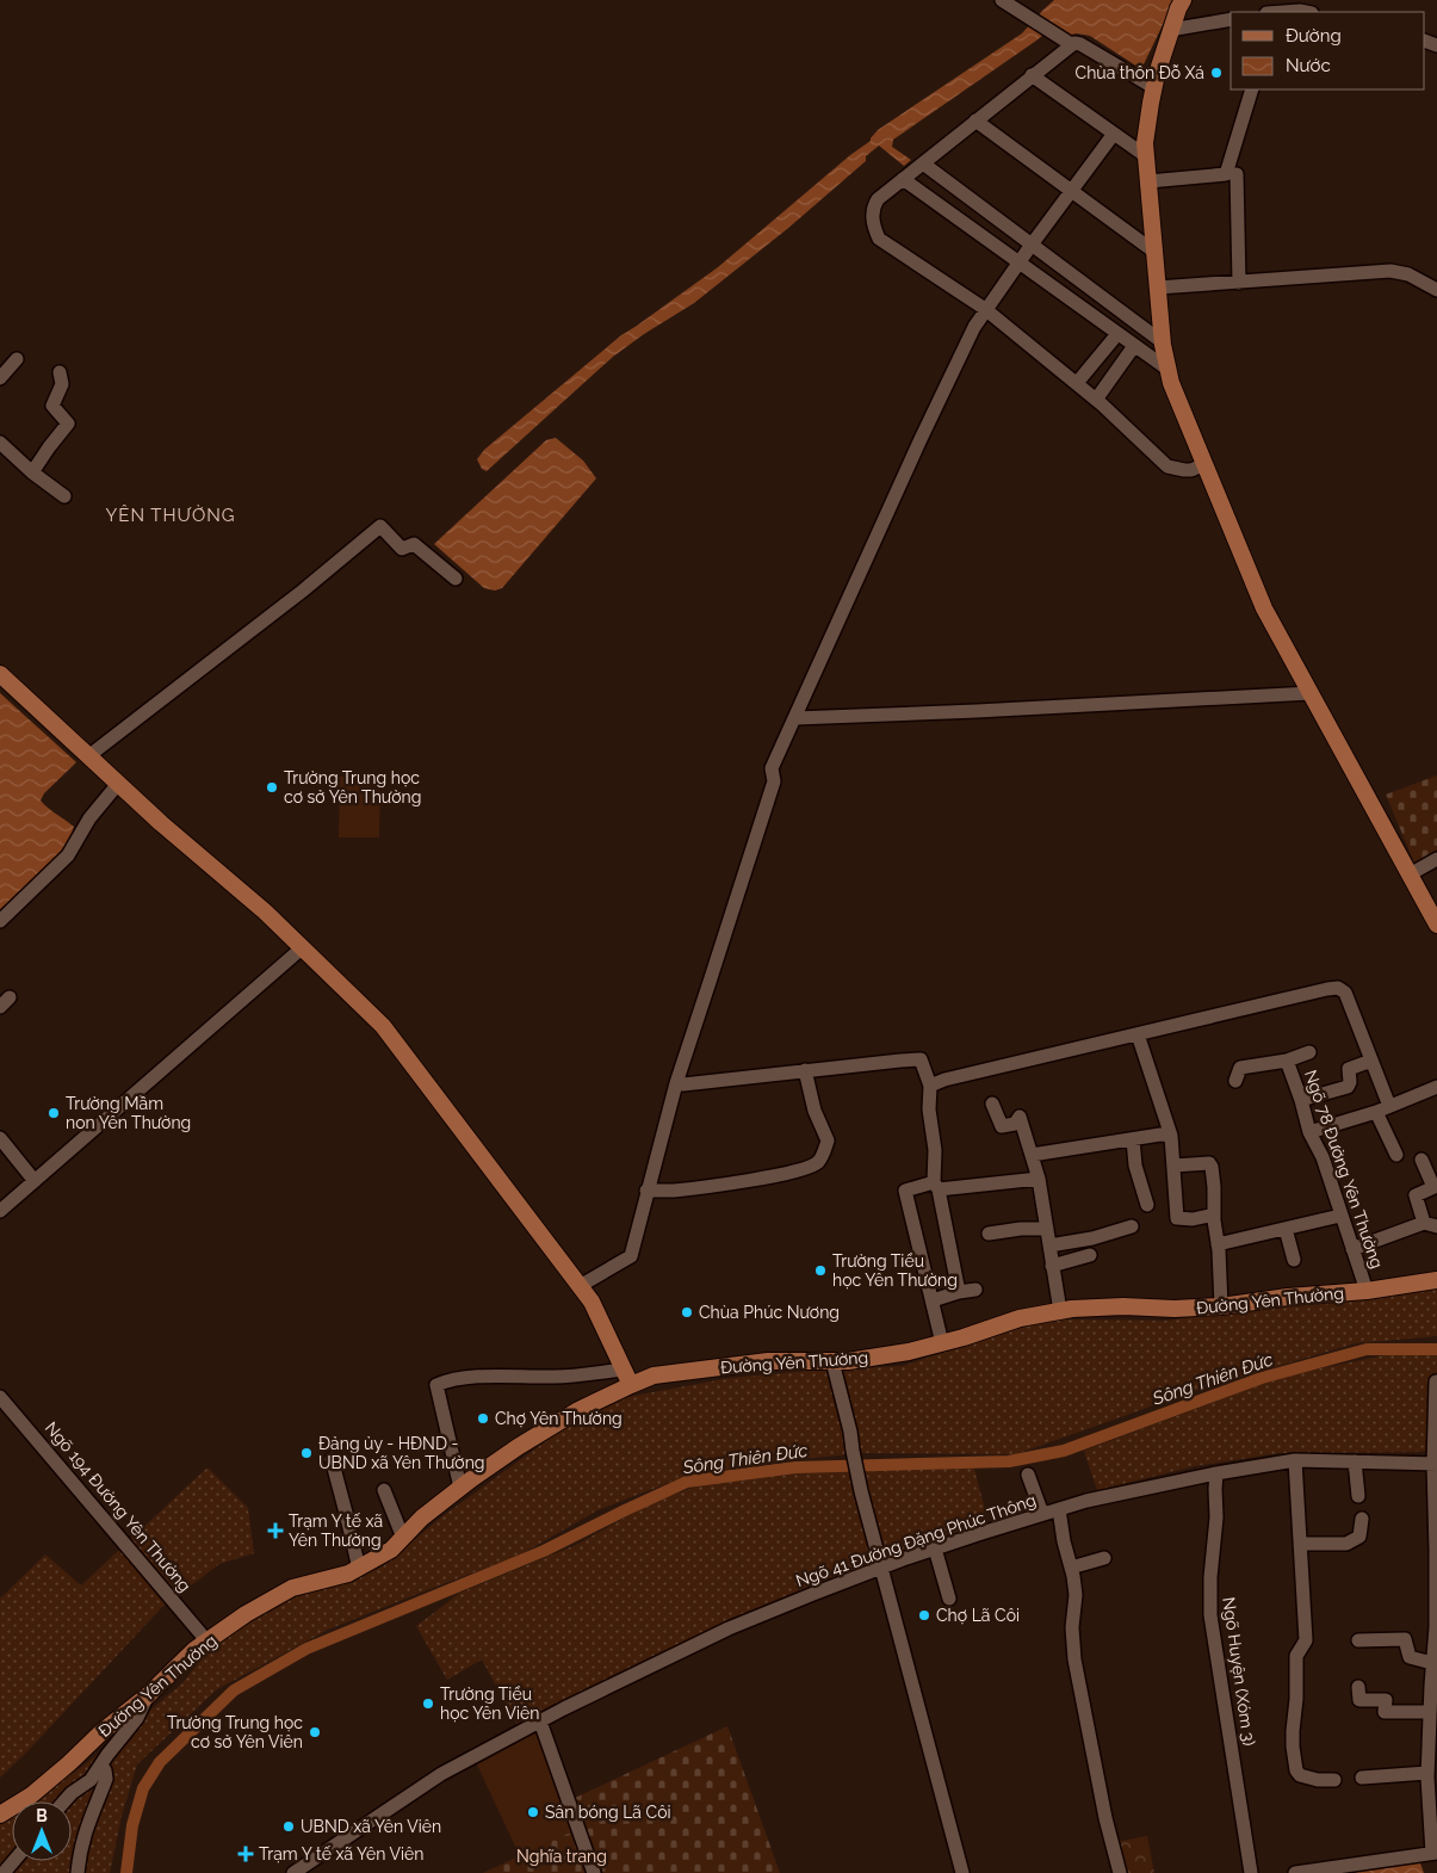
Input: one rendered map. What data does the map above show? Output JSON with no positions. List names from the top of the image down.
{
  "streets": {
    "main road": ["Đường Yên Thường"],
    "street": [
      "Ngõ 78 Đường Yên Thường",
      "Ngõ 194 Đường Yên Thường",
      "Ngõ 41 Đường Đặng Phúc Thông",
      "Ngõ Huyện (Xóm 3)"
    ]
  },
  "crossings": [
    ["Ngõ 78 Đường Yên Thường", "Đường Yên Thường"],
    ["Đường Yên Thường", "Ngõ 194 Đường Yên Thường"],
    ["Ngõ 41 Đường Đặng Phúc Thông", "Ngõ Huyện (Xóm 3)"]
  ],
  "districts": ["YÊN THƯỜNG"],
  "water": ["Sông Thiên Đức"],
  "parks": ["Nghĩa trang"],
  "places": {
    "other": [
      "Chùa thôn Đỗ Xá",
      "Trường Trung học cơ sở Yên Thường",
      "Trường Mầm non Yên Thường",
      "Trường Tiểu học Yên Thường",
      "Chùa Phúc Nương",
      "Chợ Yên Thường",
      "Đảng ủy - HĐND - UBND xã Yên Thường",
      "Chợ Lã Côi",
      "Trường Tiểu học Yên Viên",
      "Trường Trung học cơ sở Yên Viên",
      "Sân bóng Lã Côi",
      "UBND xã Yên Viên"
    ],
    "health": ["Trạm Y tế xã Yên Thường", "Trạm Y tế xã Yên Viên"]
  },
  "legend": ["Đường", "Nước"],
  "north": "top"
}
